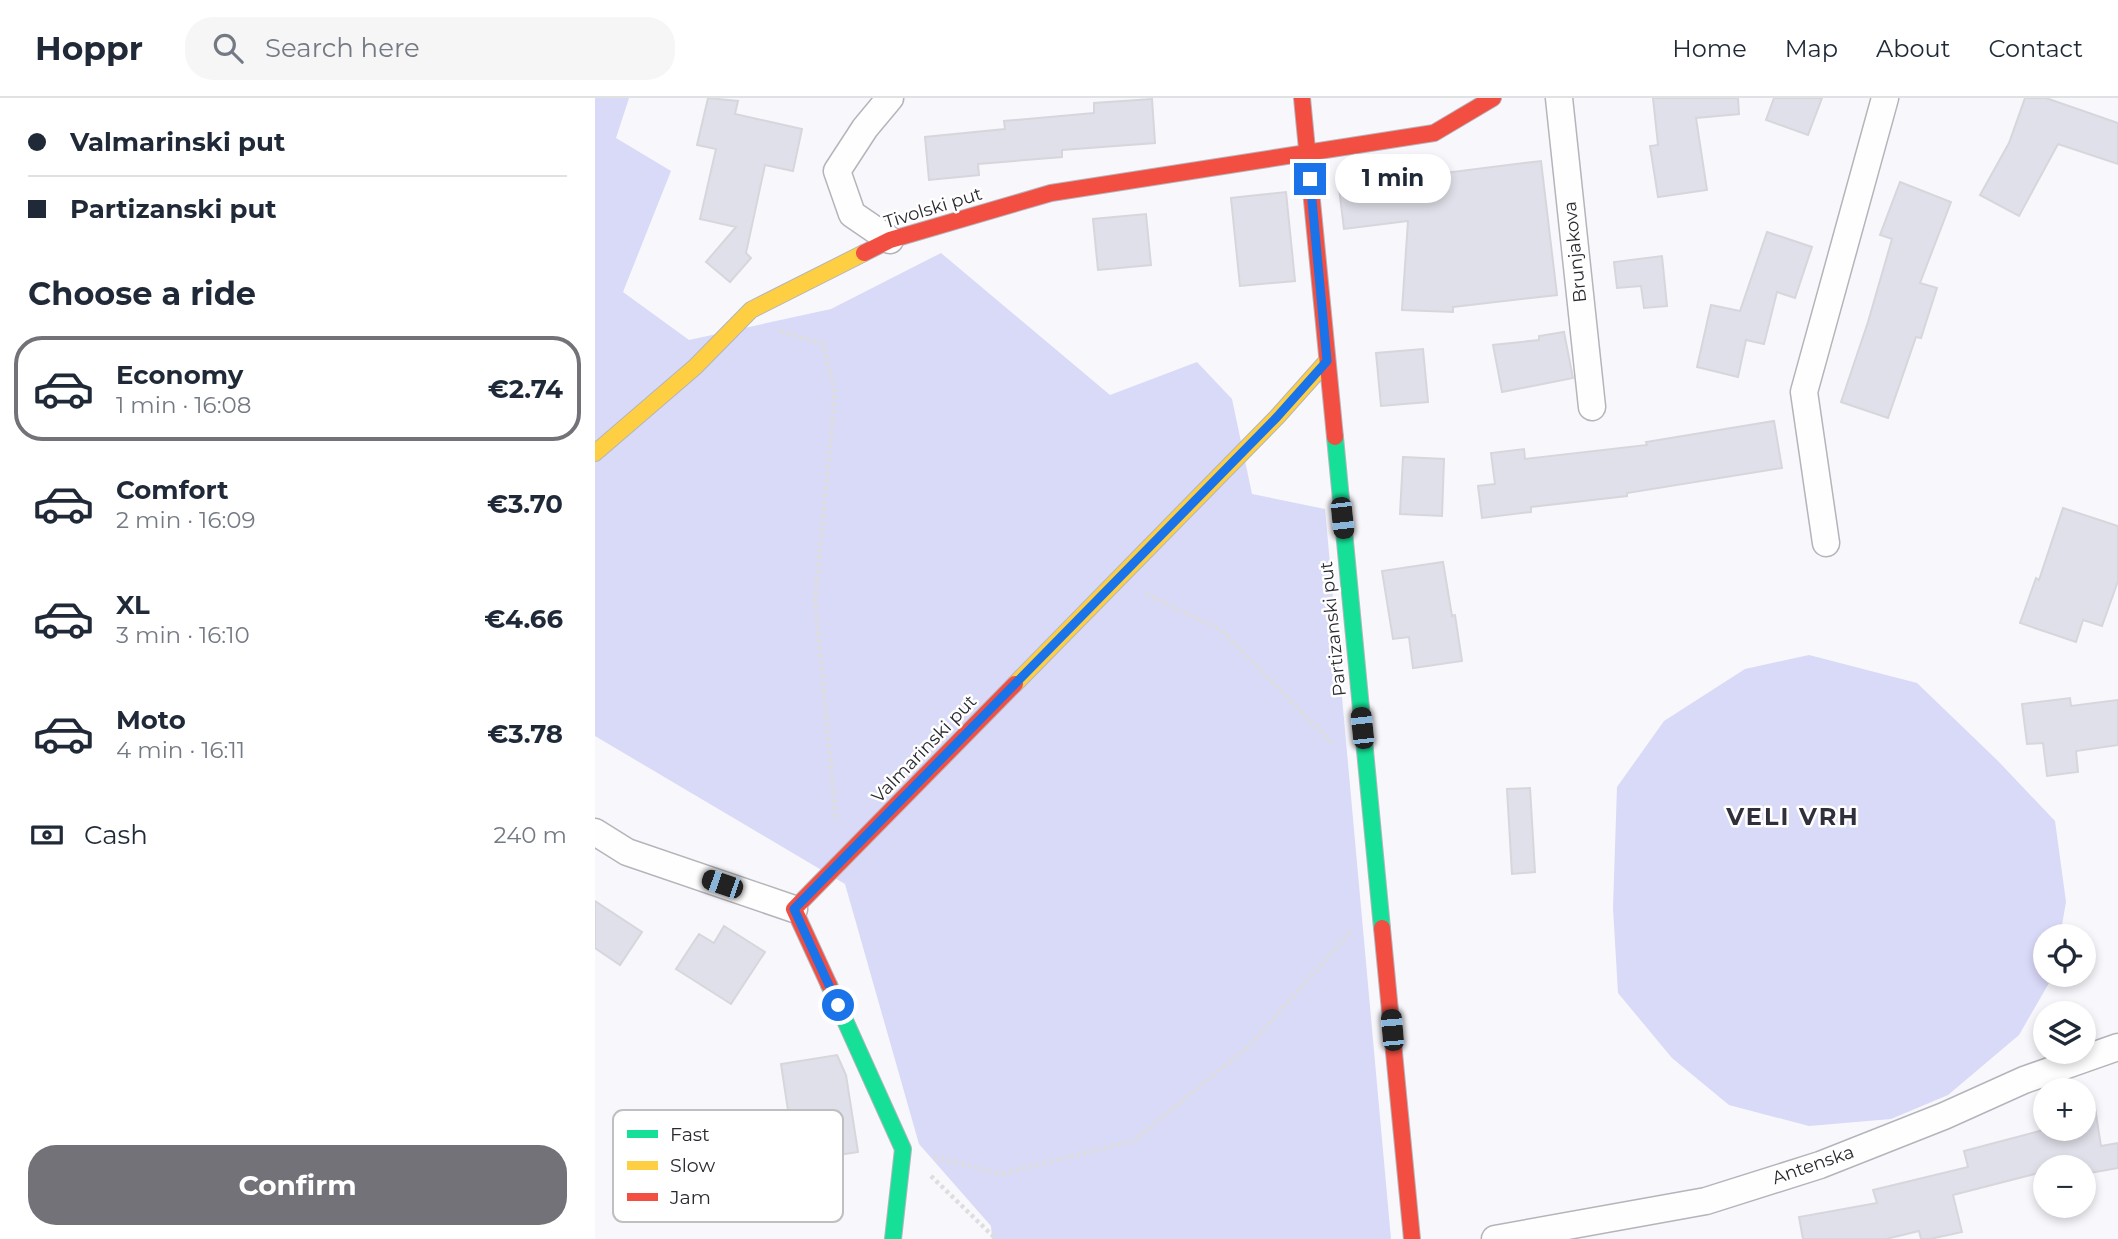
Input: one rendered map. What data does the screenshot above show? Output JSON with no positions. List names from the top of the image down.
{
  "streets": {
    "street": [
      "Tivolski put",
      "Brunjakova",
      "Partizanski put",
      "Valmarinski put",
      "Antenska"
    ]
  },
  "crossings": [
    ["Tivolski put", "Partizanski put"],
    ["Partizanski put", "Valmarinski put"]
  ],
  "districts": ["VELI VRH"],
  "legend": ["Fast", "Slow", "Jam"],
  "page": {
    "header": "Hoppr",
    "search": "Search here",
    "nav": [
      "Home",
      "Map",
      "About",
      "Contact"
    ],
    "banner": ["Valmarinski put", "Partizanski put"],
    "bubble": "1 min",
    "heading": "Choose a ride",
    "list": [
      {
        "name": "Economy",
        "note": "1 min · 16:08",
        "value": "€2.74"
      },
      {
        "name": "Comfort",
        "note": "2 min · 16:09",
        "value": "€3.70"
      },
      {
        "name": "XL",
        "note": "3 min · 16:10",
        "value": "€4.66"
      },
      {
        "name": "Moto",
        "note": "4 min · 16:11",
        "value": "€3.78"
      }
    ],
    "pay": ["Cash", "240 m"],
    "map_buttons": ["+", "−"],
    "buttons": "Confirm"
  }
}
